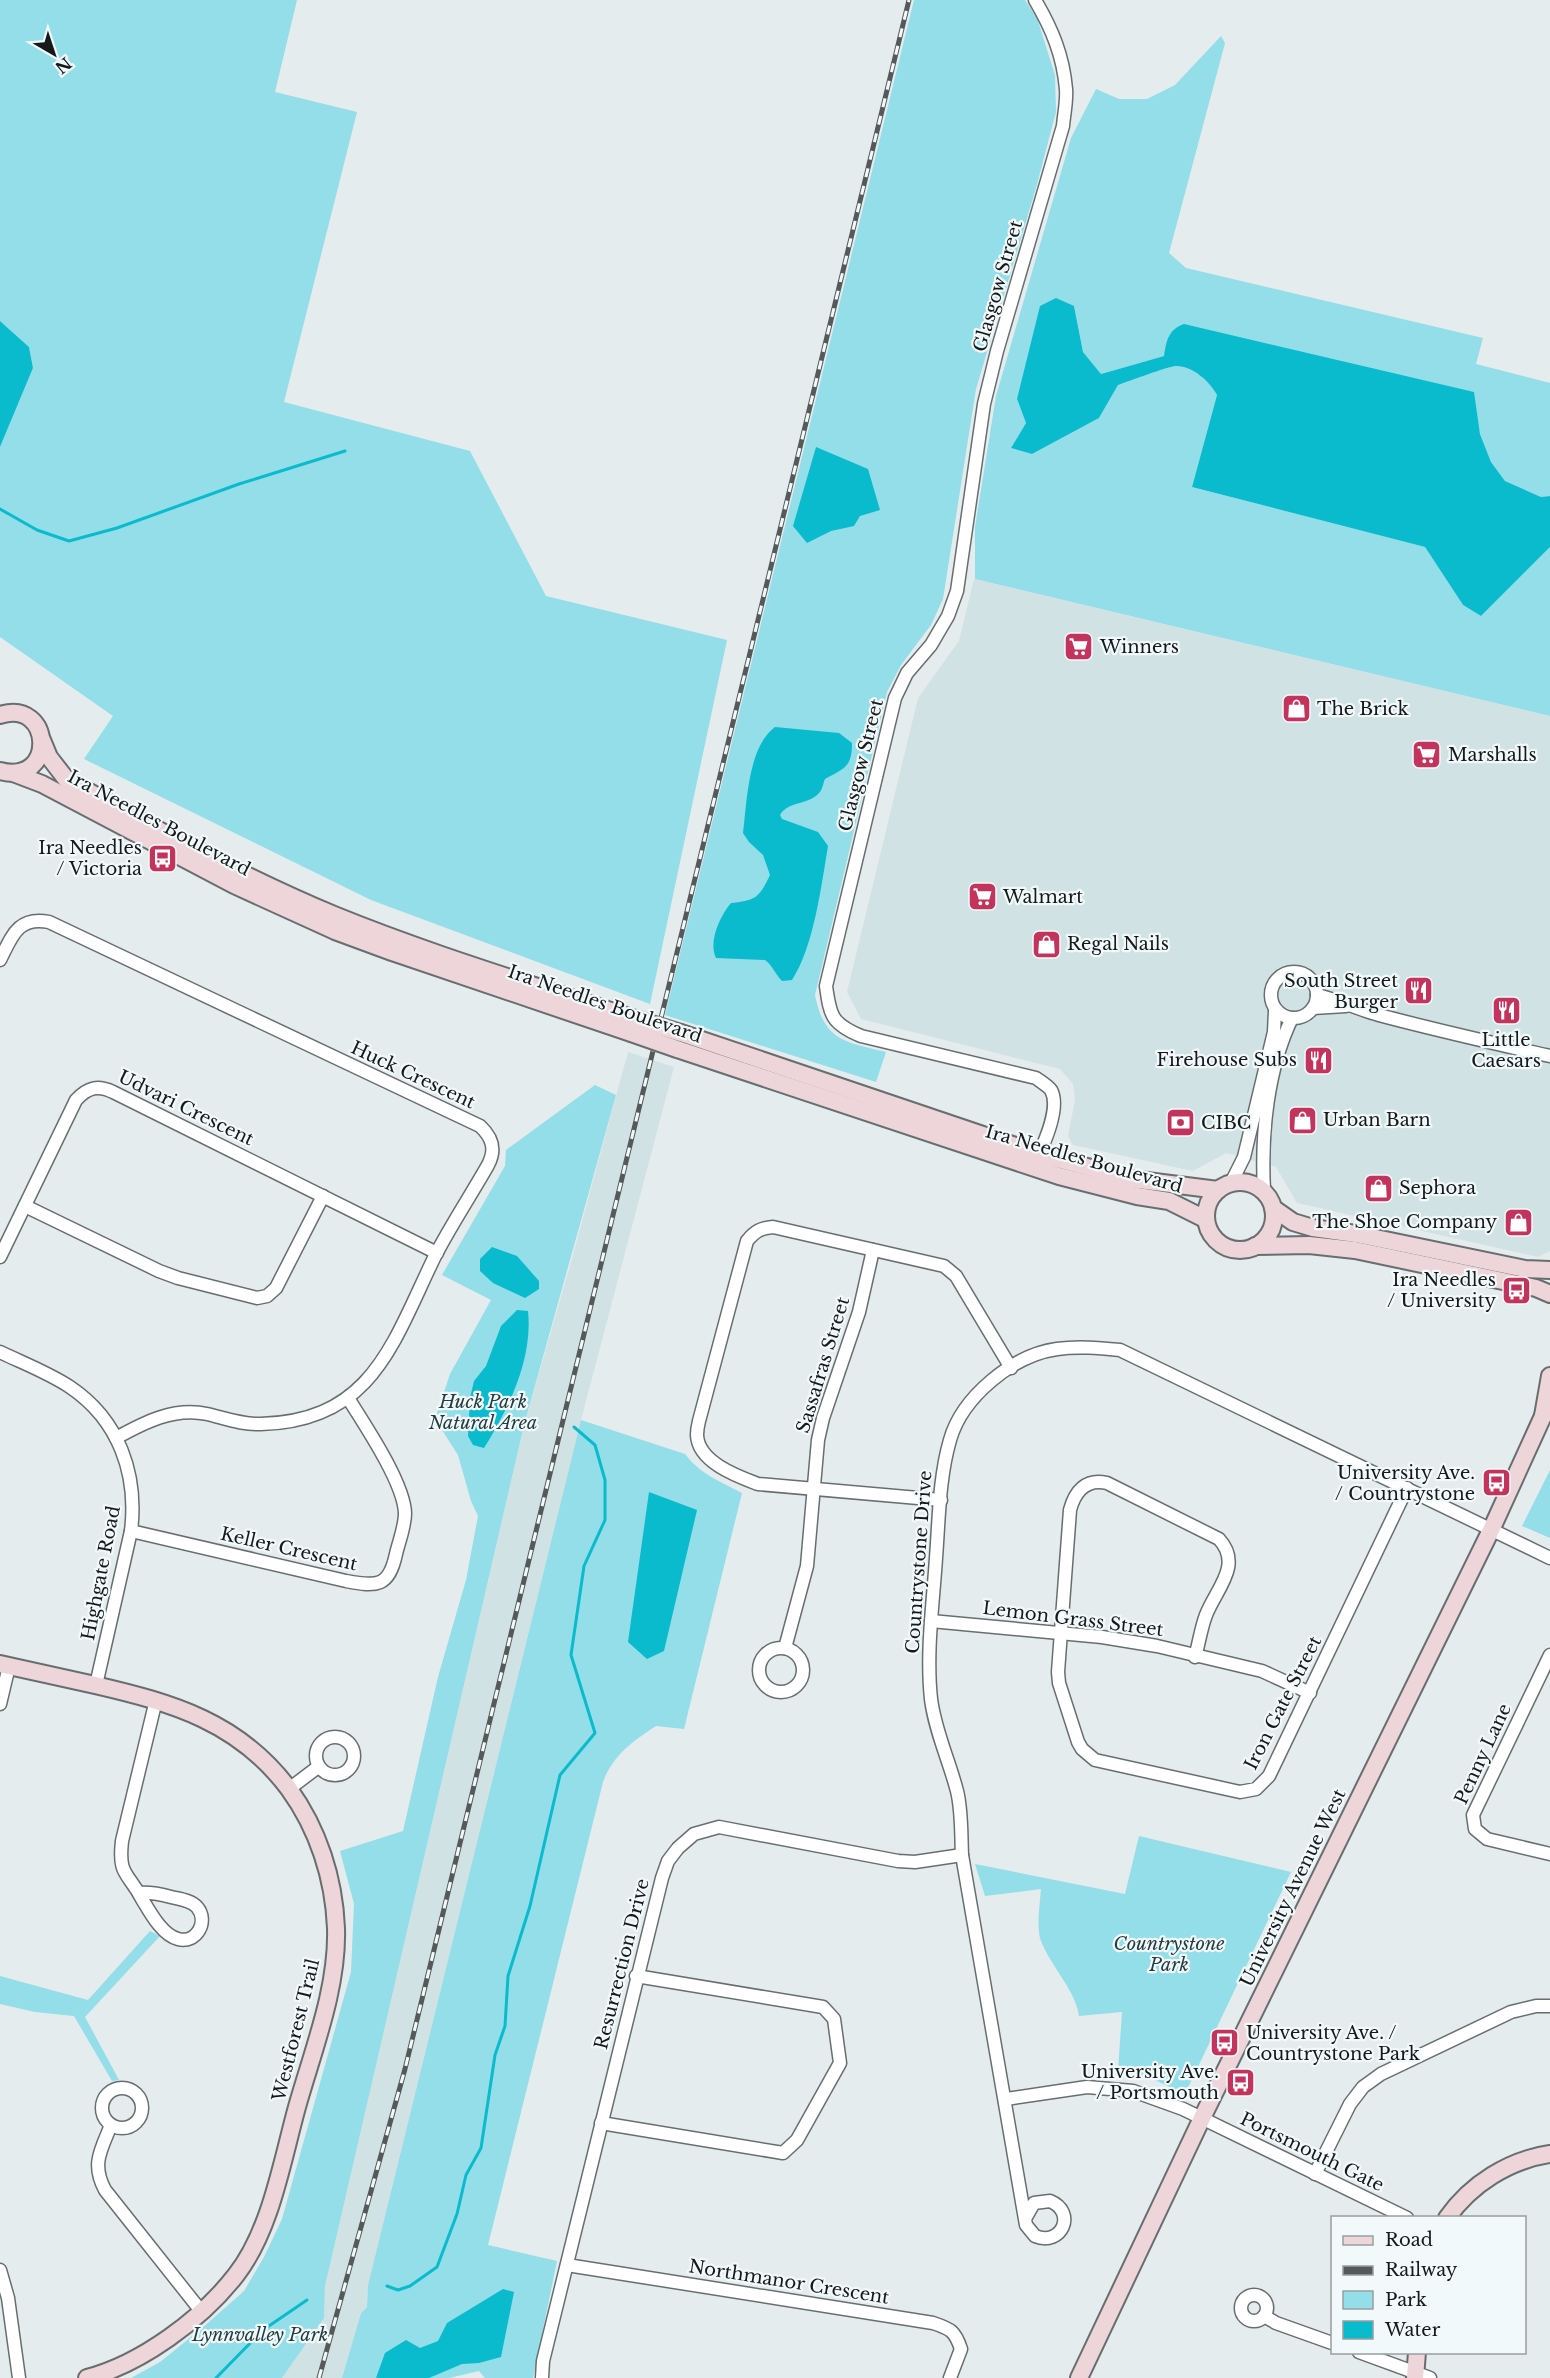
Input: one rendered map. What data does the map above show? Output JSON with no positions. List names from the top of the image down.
{
  "streets": {
    "main road": ["Ira Needles Boulevard", "University Avenue West", "Westforest Trail"],
    "street": [
      "Glasgow Street",
      "Huck Crescent",
      "Udvari Crescent",
      "Sassafras Street",
      "Keller Crescent",
      "Countrystone Drive",
      "Highgate Road",
      "Lemon Grass Street",
      "Iron Gate Street",
      "Penny Lane",
      "Resurrection Drive",
      "Portsmouth Gate",
      "Northmanor Crescent"
    ]
  },
  "crossings": [
    ["Glasgow Street", "Ira Needles Boulevard"],
    ["Huck Crescent", "Udvari Crescent"],
    ["Huck Crescent", "Keller Crescent"],
    ["Huck Crescent", "Highgate Road"],
    ["Keller Crescent", "Highgate Road"],
    ["Countrystone Drive", "Lemon Grass Street"],
    ["Countrystone Drive", "Iron Gate Street"],
    ["Countrystone Drive", "University Avenue West"],
    ["Countrystone Drive", "Resurrection Drive"],
    ["Highgate Road", "Westforest Trail"],
    ["Lemon Grass Street", "Iron Gate Street"],
    ["University Avenue West", "Portsmouth Gate"],
    ["Resurrection Drive", "Northmanor Crescent"]
  ],
  "parks": ["Huck Park Natural Area", "Countrystone Park", "Lynnvalley Park"],
  "places": {
    "supermarket": ["Winners", "Marshalls", "Walmart"],
    "shop": [
      "The Brick",
      "Regal Nails",
      "Urban Barn",
      "Sephora",
      "The Shoe Company"
    ],
    "bus stop": [
      "Ira Needles / Victoria",
      "Ira Needles / University",
      "University Ave. / Countrystone",
      "University Ave. / Countrystone Park",
      "University Ave. / Portsmouth"
    ],
    "restaurant": ["South Street Burger", "Little Caesars", "Firehouse Subs"],
    "bank": ["CIBC"]
  },
  "legend": [
    "Road",
    "Railway",
    "Park",
    "Water"
  ],
  "north": "bottom right"
}
